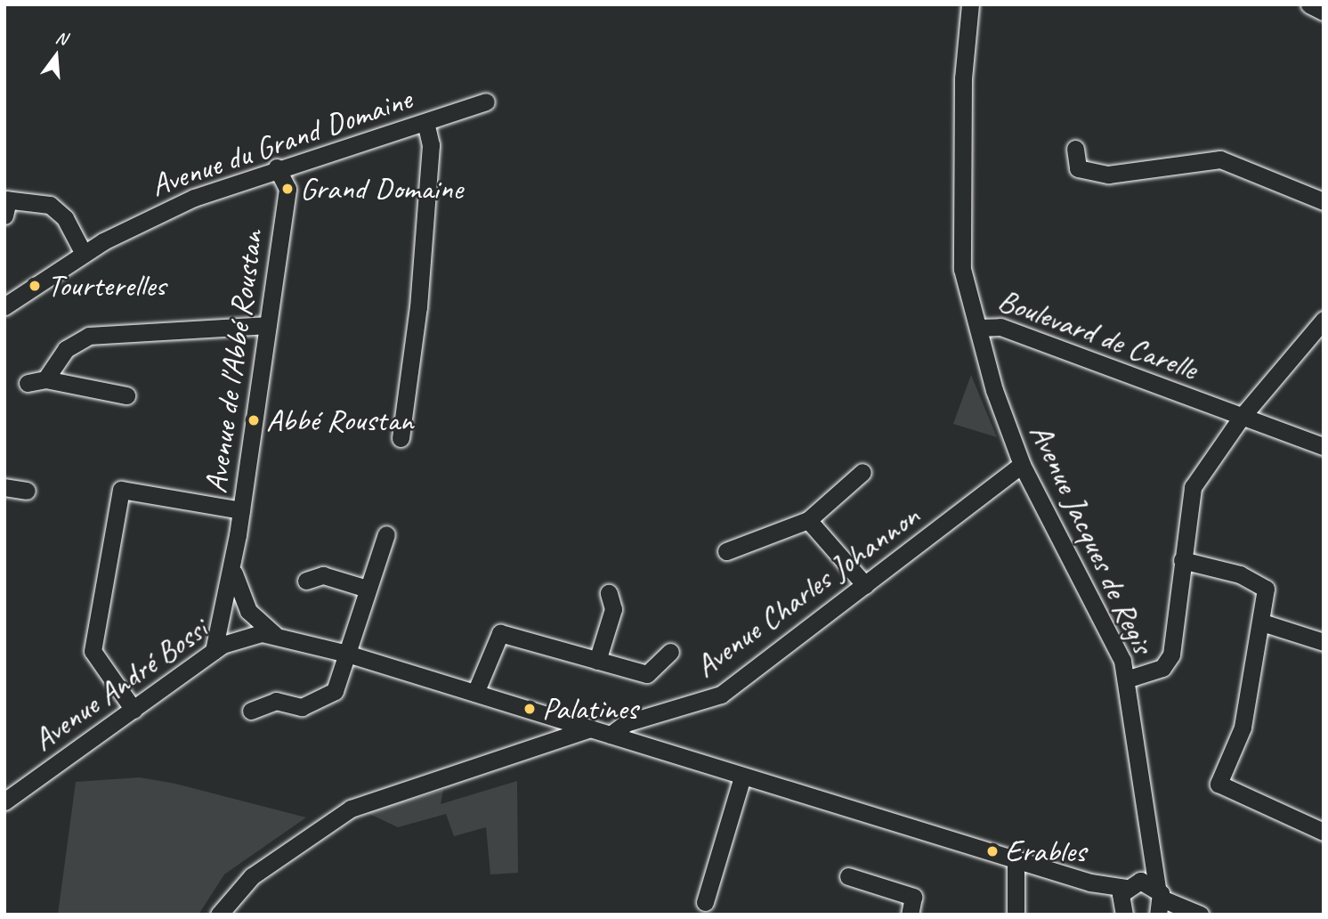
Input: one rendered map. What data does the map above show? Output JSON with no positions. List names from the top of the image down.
{
  "streets": {
    "street": [
      "Avenue du Grand Domaine",
      "Boulevard de Carelle",
      "Avenue de l'Abbé Roustan",
      "Avenue Jacques de Regis",
      "Avenue Charles Johannon",
      "Avenue André Bossi"
    ]
  },
  "crossings": [
    ["Avenue du Grand Domaine", "Avenue de l'Abbé Roustan"],
    ["Boulevard de Carelle", "Avenue Jacques de Regis"],
    ["Avenue de l'Abbé Roustan", "Avenue André Bossi"],
    ["Avenue Jacques de Regis", "Avenue Charles Johannon"]
  ],
  "places": [
    "Grand Domaine",
    "Tourterelles",
    "Abbé Roustan",
    "Palatines",
    "Erables"
  ],
  "north": "top"
}
